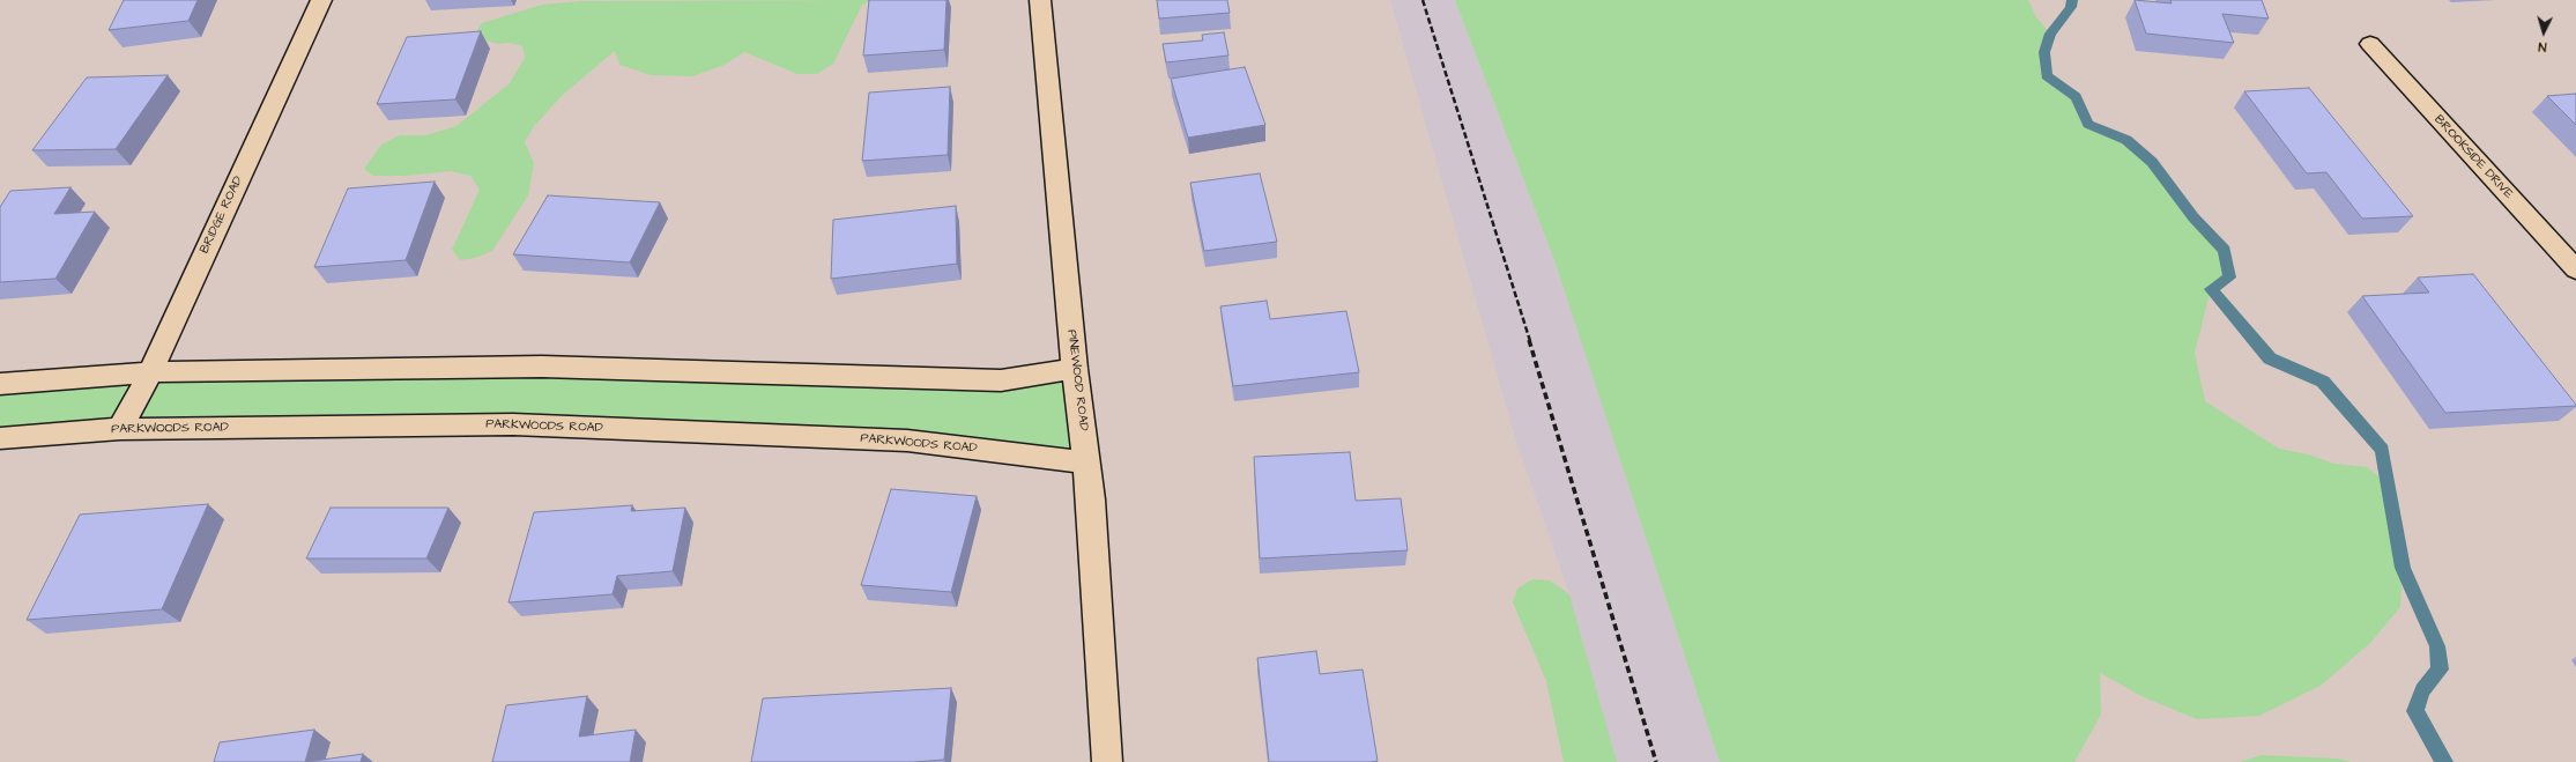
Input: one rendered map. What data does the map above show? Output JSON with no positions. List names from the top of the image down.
{
  "streets": {
    "street": [
      "BROOKSIDE DRIVE",
      "BRIDGE ROAD",
      "PINEWOOD ROAD",
      "PARKWOODS ROAD"
    ]
  },
  "crossings": [
    ["BRIDGE ROAD", "PARKWOODS ROAD"],
    ["PINEWOOD ROAD", "PARKWOODS ROAD"]
  ],
  "north": "bottom"
}
